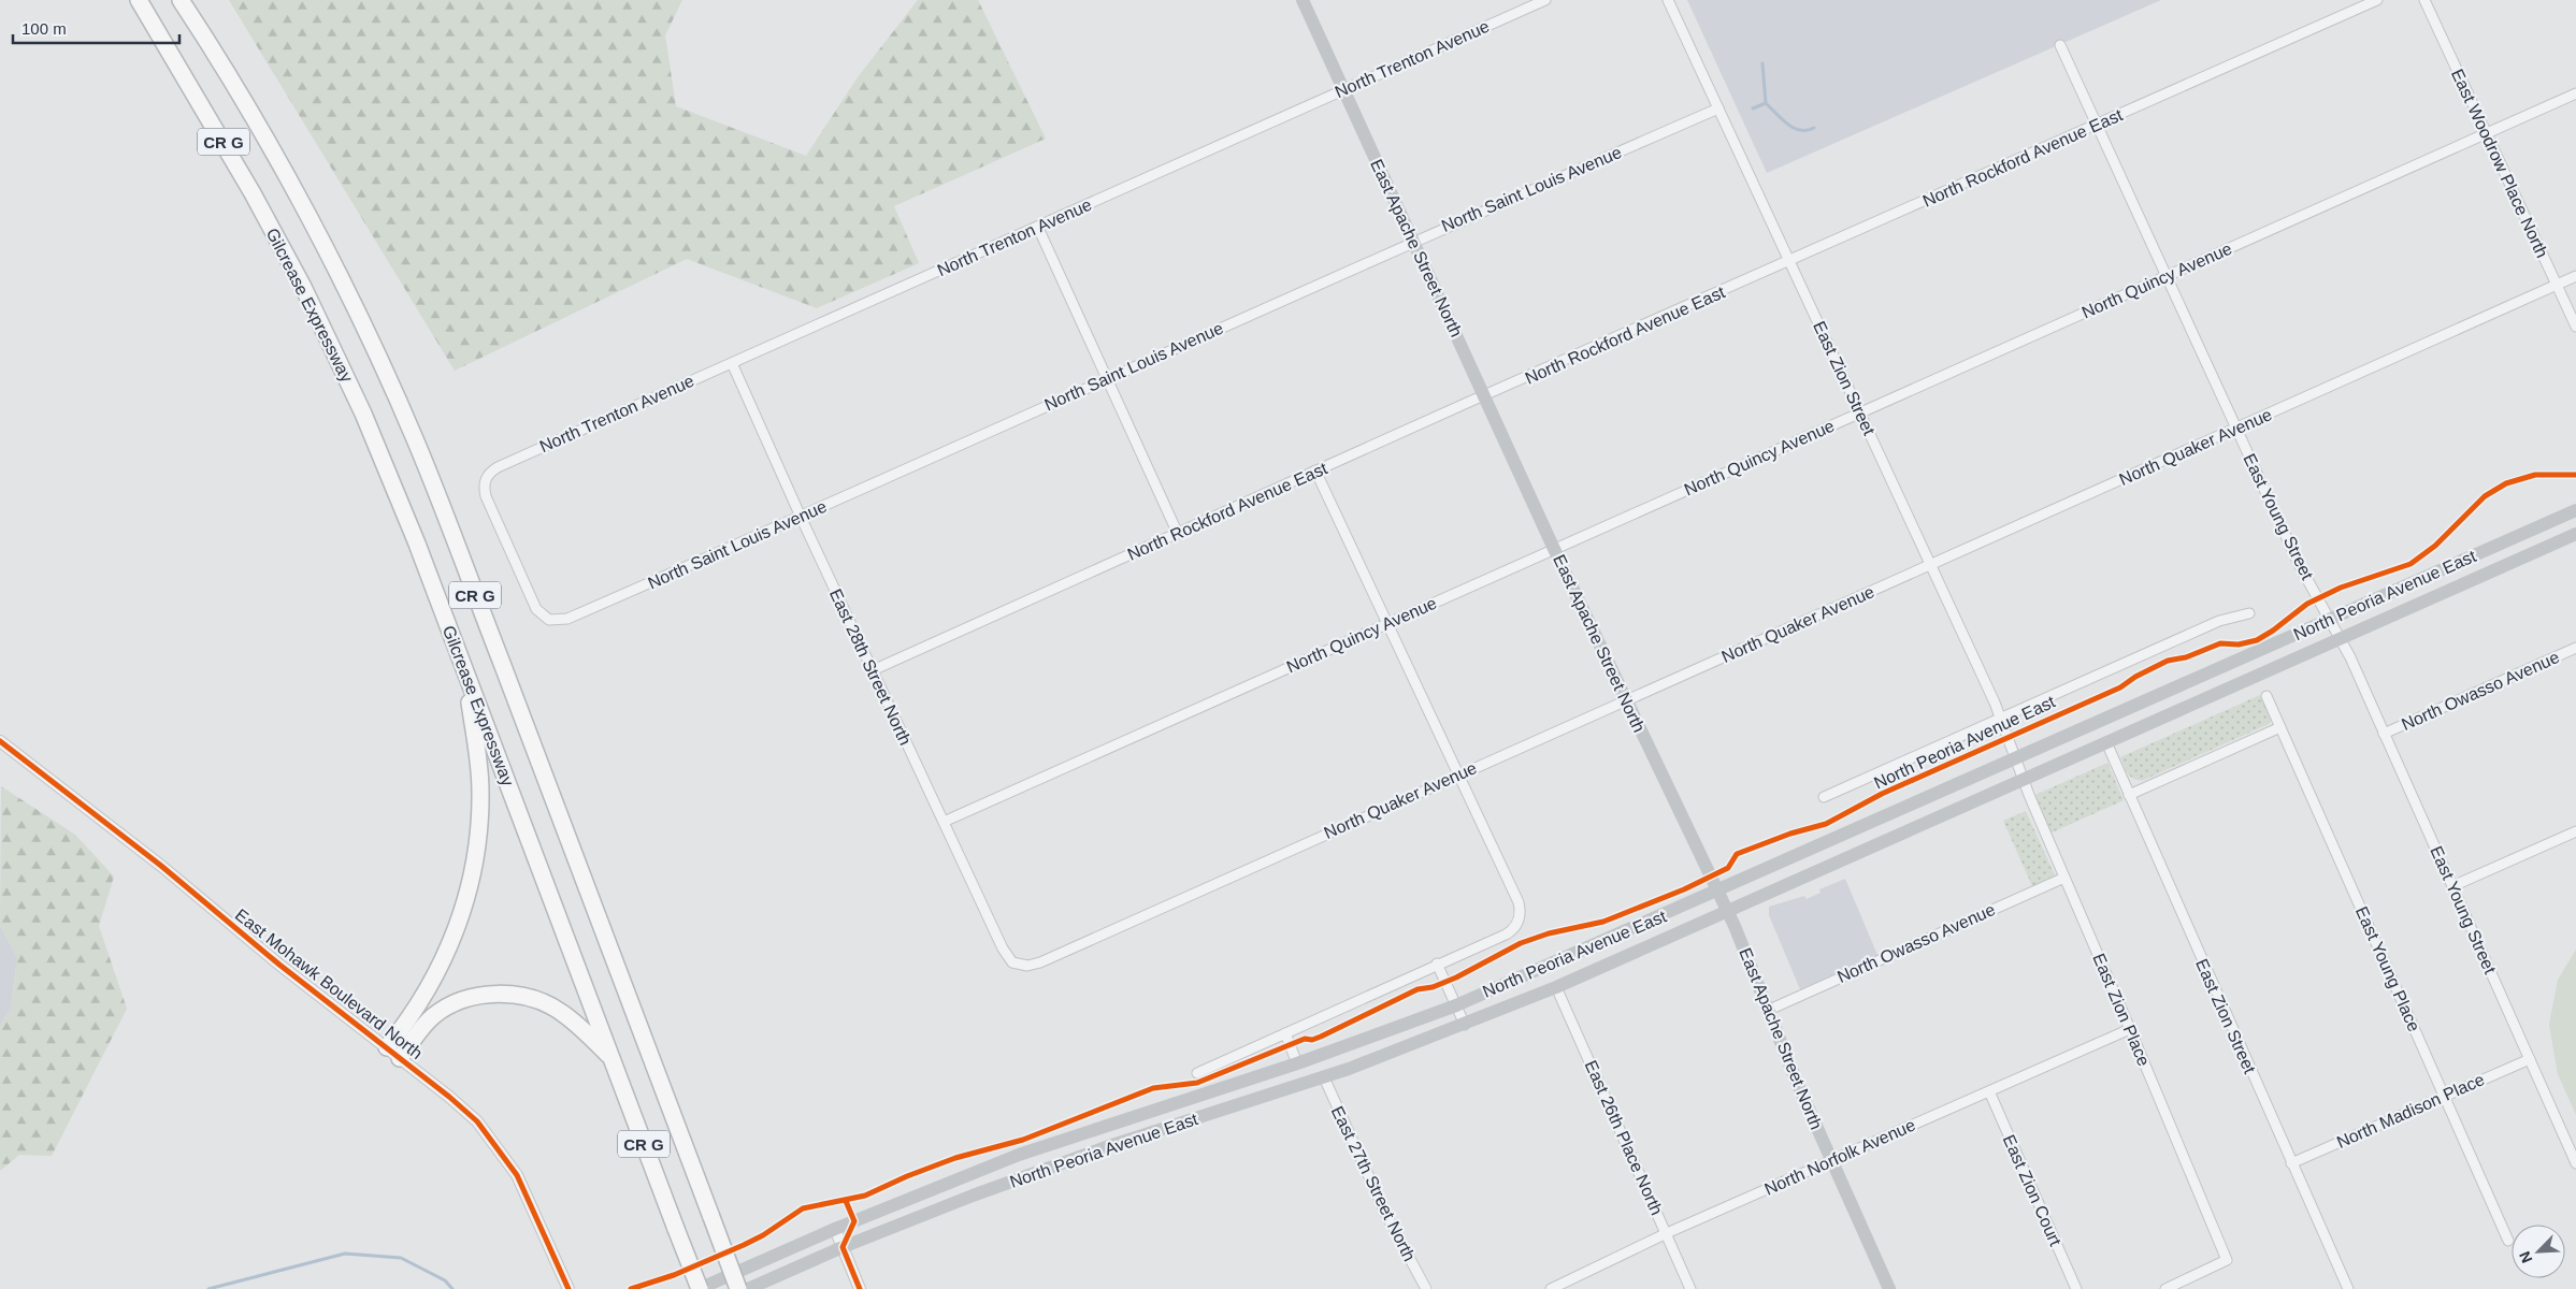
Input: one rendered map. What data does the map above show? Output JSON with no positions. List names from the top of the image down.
{
  "streets": {
    "highway": ["CR G", "Gilcrease Expressway"],
    "main road": ["East Apache Street North", "North Peoria Avenue East"],
    "street": [
      "North Trenton Avenue",
      "North Rockford Avenue East",
      "East Woodrow Place North",
      "North Saint Louis Avenue",
      "North Quincy Avenue",
      "East Zion Street",
      "North Quaker Avenue",
      "East Young Street",
      "East 28th Street North",
      "North Owasso Avenue",
      "East Young Place",
      "East Mohawk Boulevard North",
      "East Zion Place",
      "North Madison Place",
      "East 26th Place North",
      "North Norfolk Avenue",
      "East 27th Street North",
      "East Zion Court"
    ]
  },
  "crossings": [
    ["North Trenton Avenue", "North Saint Louis Avenue"],
    ["North Trenton Avenue", "East Apache Street North"],
    ["North Trenton Avenue", "East 28th Street North"],
    ["North Rockford Avenue East", "East Apache Street North"],
    ["North Rockford Avenue East", "East Zion Street"],
    ["North Rockford Avenue East", "East Young Street"],
    ["North Rockford Avenue East", "East 28th Street North"],
    ["East Woodrow Place North", "North Quincy Avenue"],
    ["East Woodrow Place North", "North Quaker Avenue"],
    ["North Saint Louis Avenue", "East Apache Street North"],
    ["North Saint Louis Avenue", "East Zion Street"],
    ["North Saint Louis Avenue", "East 28th Street North"],
    ["East Apache Street North", "North Quincy Avenue"],
    ["East Apache Street North", "North Quaker Avenue"],
    ["East Apache Street North", "North Peoria Avenue East"],
    ["East Apache Street North", "North Owasso Avenue"],
    ["East Apache Street North", "North Norfolk Avenue"],
    ["North Quincy Avenue", "East Zion Street"],
    ["North Quincy Avenue", "East Young Street"],
    ["North Quincy Avenue", "East 28th Street North"],
    ["Gilcrease Expressway", "North Peoria Avenue East"],
    ["East Zion Street", "North Quaker Avenue"],
    ["East Zion Street", "North Peoria Avenue East"],
    ["East Zion Street", "East Zion Place"],
    ["East Zion Street", "North Madison Place"],
    ["North Quaker Avenue", "East Young Street"],
    ["North Quaker Avenue", "East 28th Street North"],
    ["East Young Street", "North Peoria Avenue East"],
    ["East Young Street", "North Owasso Avenue"],
    ["East Young Street", "North Madison Place"],
    ["North Peoria Avenue East", "East Zion Place"],
    ["North Peoria Avenue East", "East 26th Place North"],
    ["North Peoria Avenue East", "East 27th Street North"],
    ["North Owasso Avenue", "East Zion Place"],
    ["East Young Place", "North Madison Place"],
    ["East Zion Place", "North Norfolk Avenue"],
    ["East 26th Place North", "North Norfolk Avenue"],
    ["North Norfolk Avenue", "East Zion Court"]
  ],
  "scale_bar": "100 m",
  "north": "bottom left"
}
